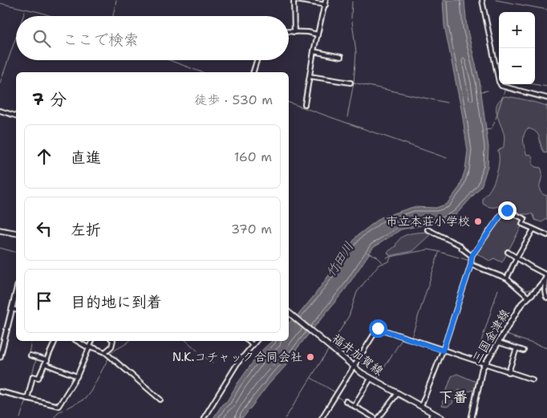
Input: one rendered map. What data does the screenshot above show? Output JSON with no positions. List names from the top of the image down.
{
  "streets": {
    "main road": ["三国金津線", "福井加賀線"]
  },
  "districts": ["下番"],
  "water": ["竹田川"],
  "places": ["市立本荘小学校", "N.K.コチャック合同会社"],
  "page": {
    "map_buttons": ["+", "−"],
    "search": "ここで検索",
    "heading": ["7 分", "徒歩 · 530 m"],
    "list": [
      ["直進", "160 m"],
      ["左折", "370 m"],
      "目的地に到着"
    ]
  }
}
